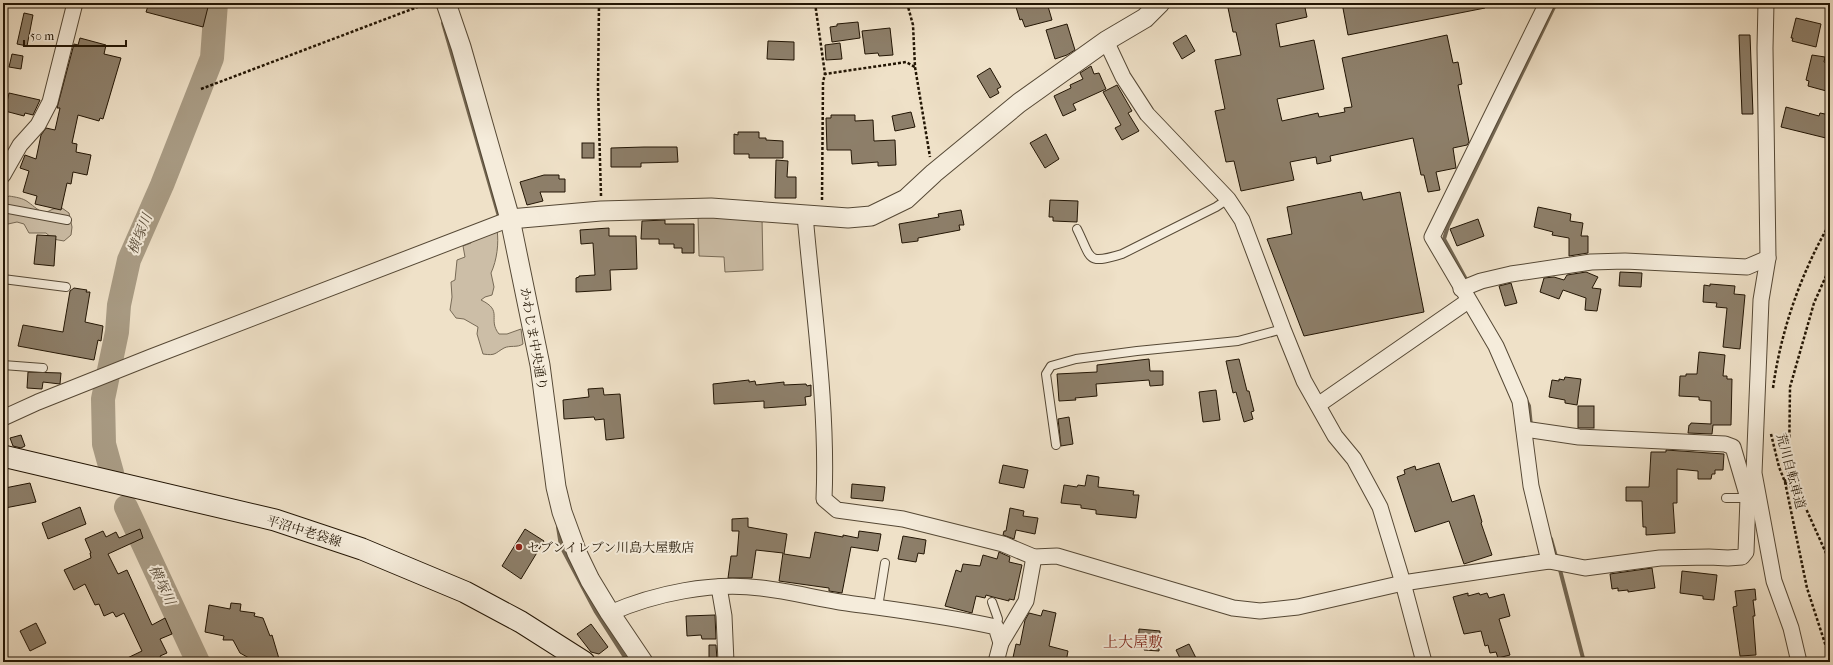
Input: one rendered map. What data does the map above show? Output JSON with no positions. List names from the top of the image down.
{
  "streets": {
    "main road": ["平沼中老袋線"],
    "street": ["かわじま中央通り"],
    "path": ["荒川自転車道"]
  },
  "districts": ["上大屋敷"],
  "water": ["横塚川"],
  "places": ["セブンイレブン川島大屋敷店"],
  "scale_bar": "50 m"
}
